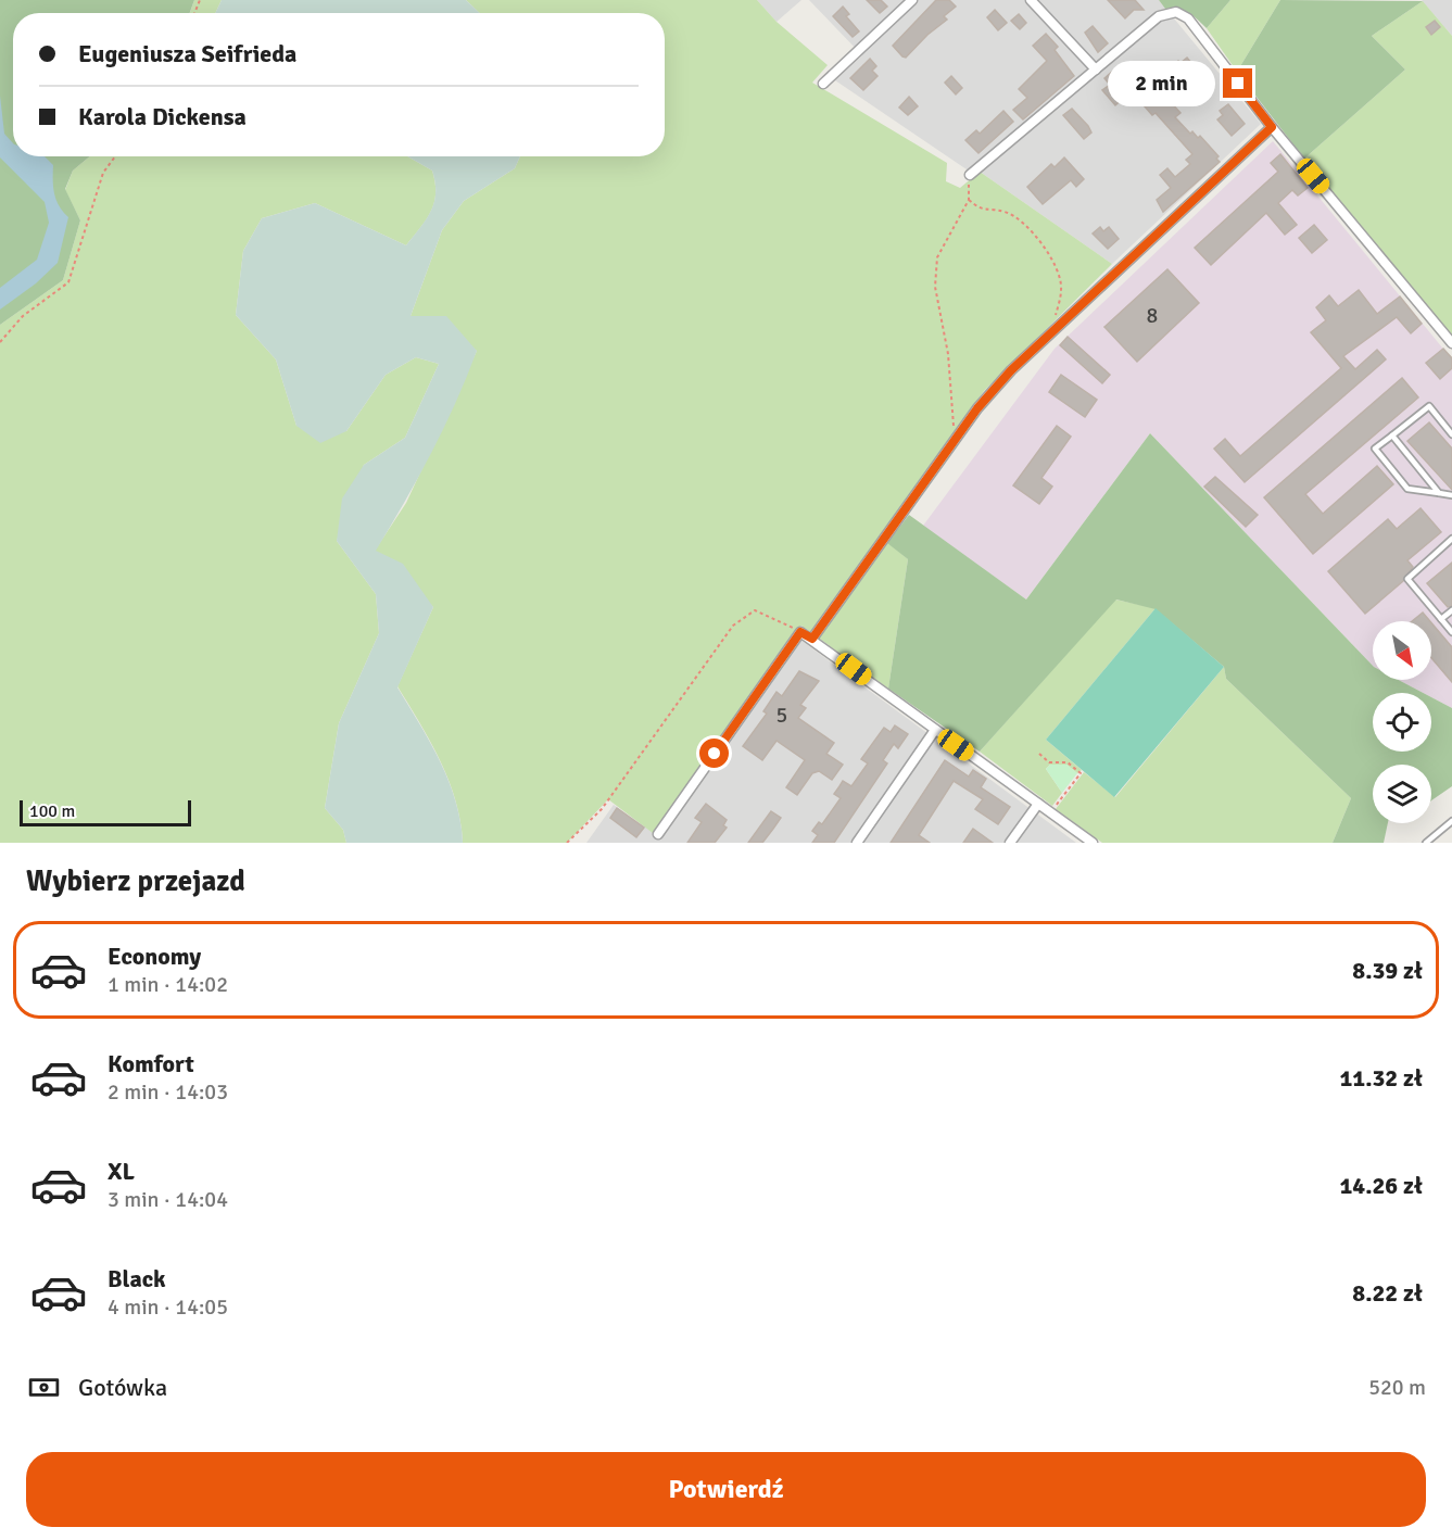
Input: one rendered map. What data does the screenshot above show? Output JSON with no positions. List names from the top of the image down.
{
  "house_numbers": ["8", "5"],
  "scale_bar": "100 m",
  "north": "bottom right",
  "page": {
    "banner": ["Eugeniusza Seifrieda", "Karola Dickensa"],
    "bubble": "2 min",
    "scale": "100 m",
    "heading": "Wybierz przejazd",
    "list": [
      {
        "name": "Economy",
        "note": "1 min · 14:02",
        "value": "8.39 zł"
      },
      {
        "name": "Komfort",
        "note": "2 min · 14:03",
        "value": "11.32 zł"
      },
      {
        "name": "XL",
        "note": "3 min · 14:04",
        "value": "14.26 zł"
      },
      {
        "name": "Black",
        "note": "4 min · 14:05",
        "value": "8.22 zł"
      }
    ],
    "pay": ["Gotówka", "520 m"],
    "buttons": "Potwierdź"
  }
}
